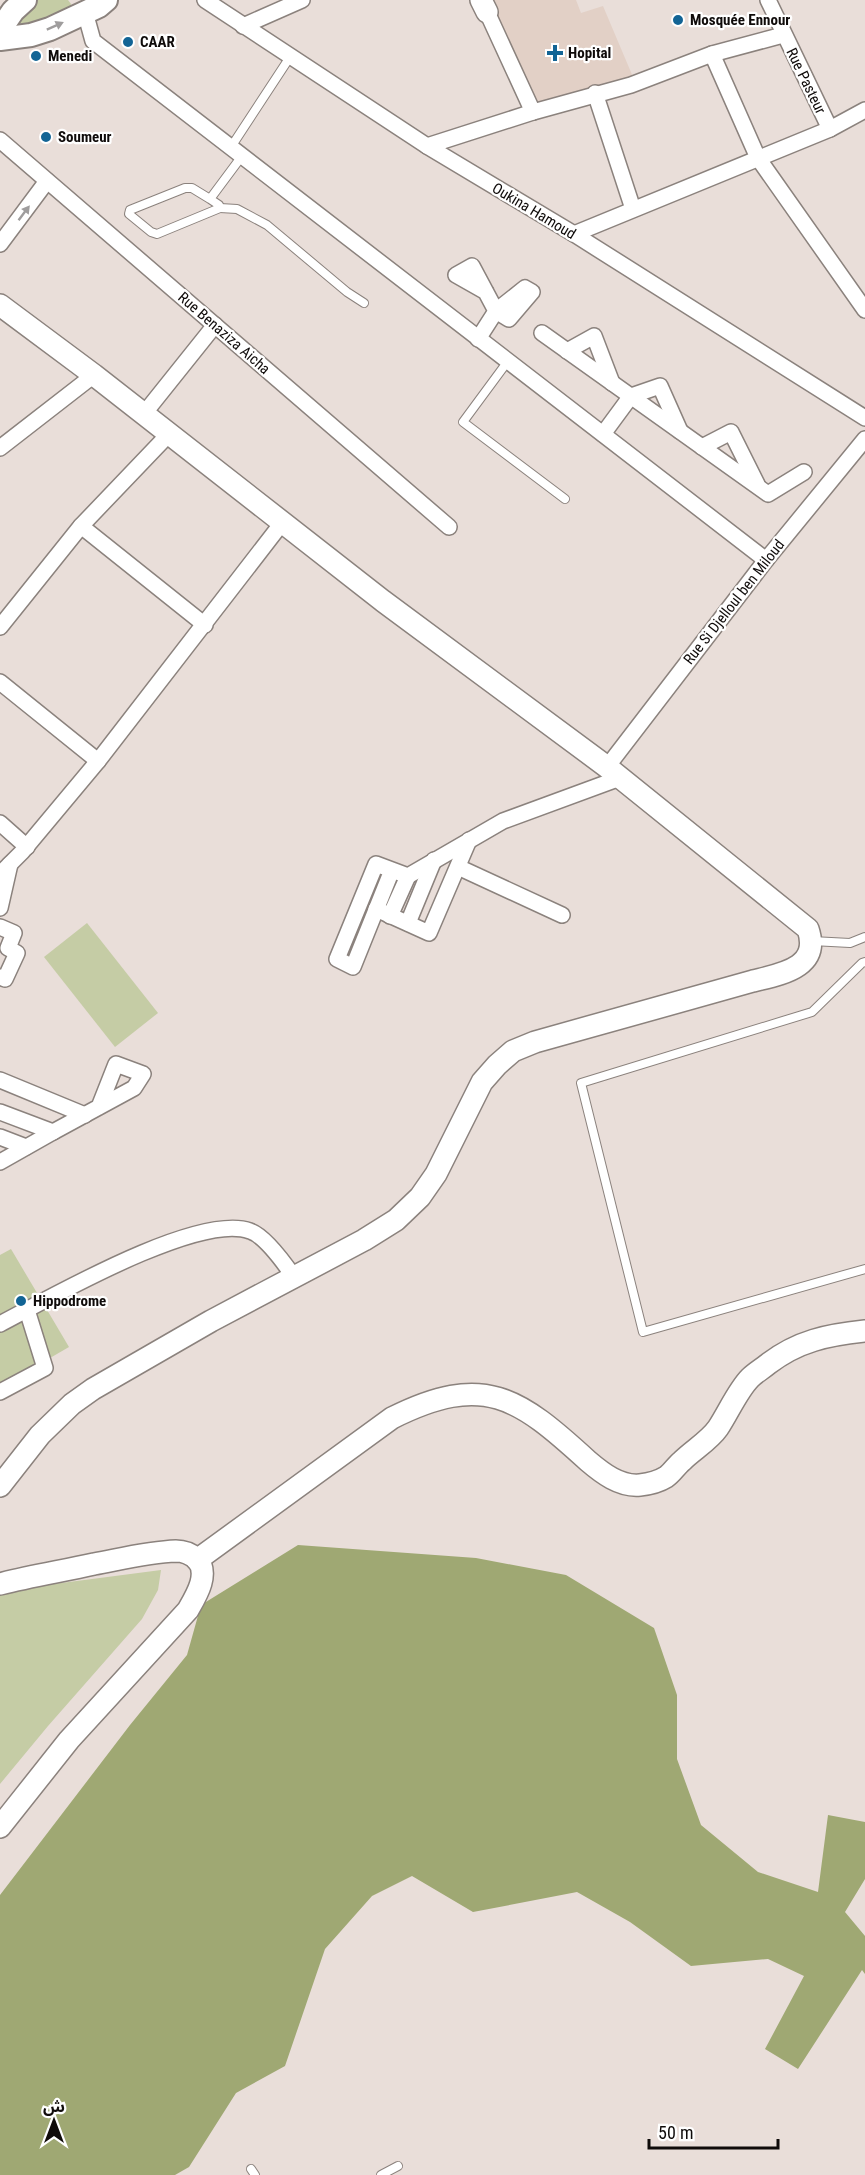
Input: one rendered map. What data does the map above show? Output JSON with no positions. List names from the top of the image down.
{
  "streets": {
    "street": [
      "Rue Pasteur",
      "Oukina Hamoud",
      "Rue Benaziza Aicha",
      "Rue Si Djelloul ben Miloud"
    ]
  },
  "places": {
    "other": [
      "Mosquée Ennour",
      "CAAR",
      "Menedi",
      "Soumeur",
      "Hippodrome"
    ],
    "health": ["Hopital"]
  },
  "scale_bar": "50 m",
  "north": "top"
}
